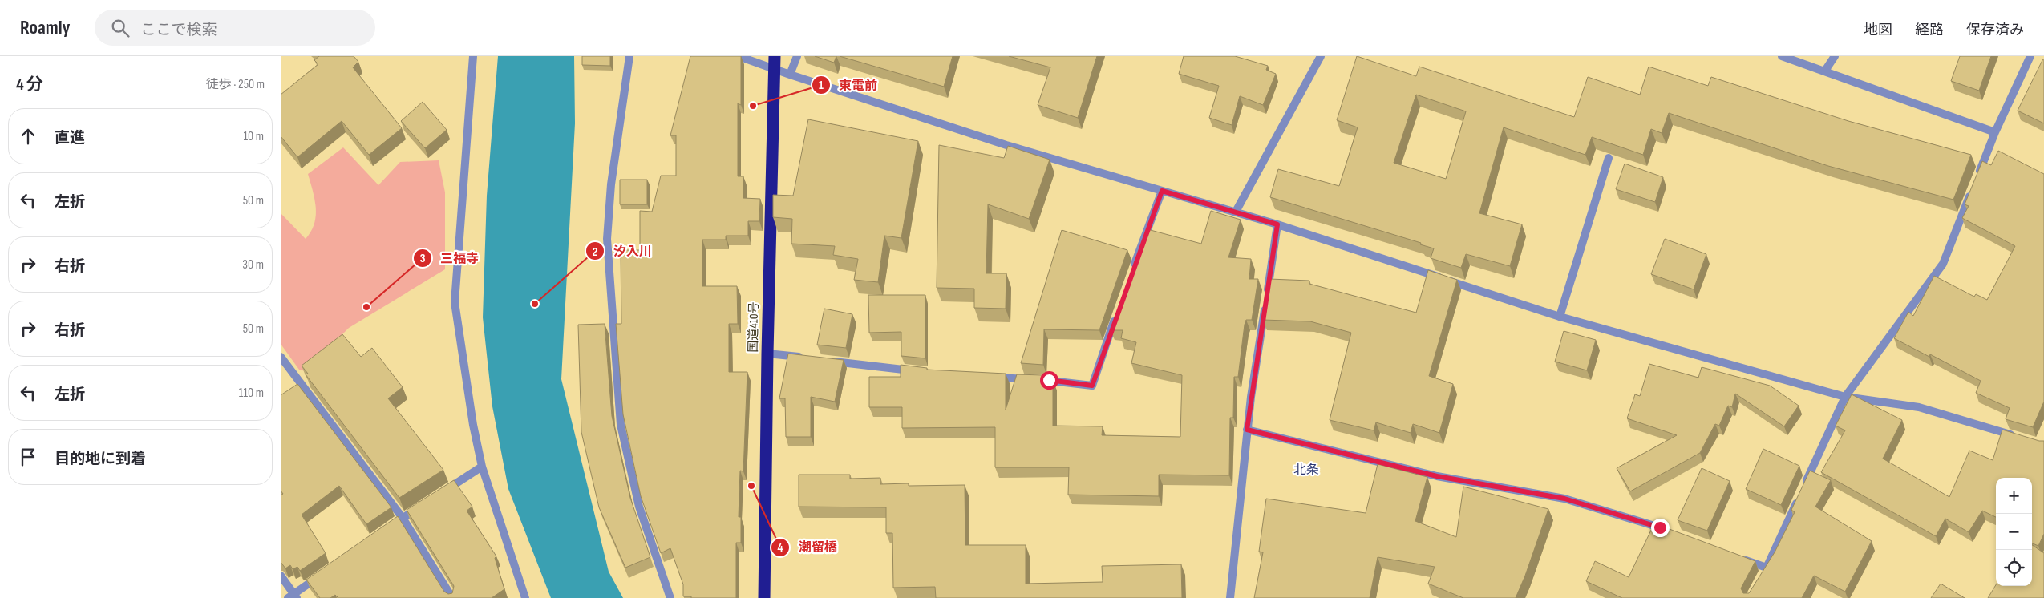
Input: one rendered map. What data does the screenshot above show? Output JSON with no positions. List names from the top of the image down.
{
  "streets": {
    "highway": ["国道410号"]
  },
  "districts": ["北条"],
  "places": [
    "東電前",
    "汐入川",
    "三福寺",
    "潮留橋"
  ],
  "page": {
    "header": "Roamly",
    "search": "ここで検索",
    "nav": ["地図", "経路", "保存済み"],
    "heading": ["4 分", "徒歩 · 250 m"],
    "list": [
      ["直進", "10 m"],
      ["左折", "50 m"],
      ["右折", "30 m"],
      ["右折", "50 m"],
      ["左折", "110 m"],
      "目的地に到着"
    ],
    "map_buttons": ["+", "−"]
  }
}
